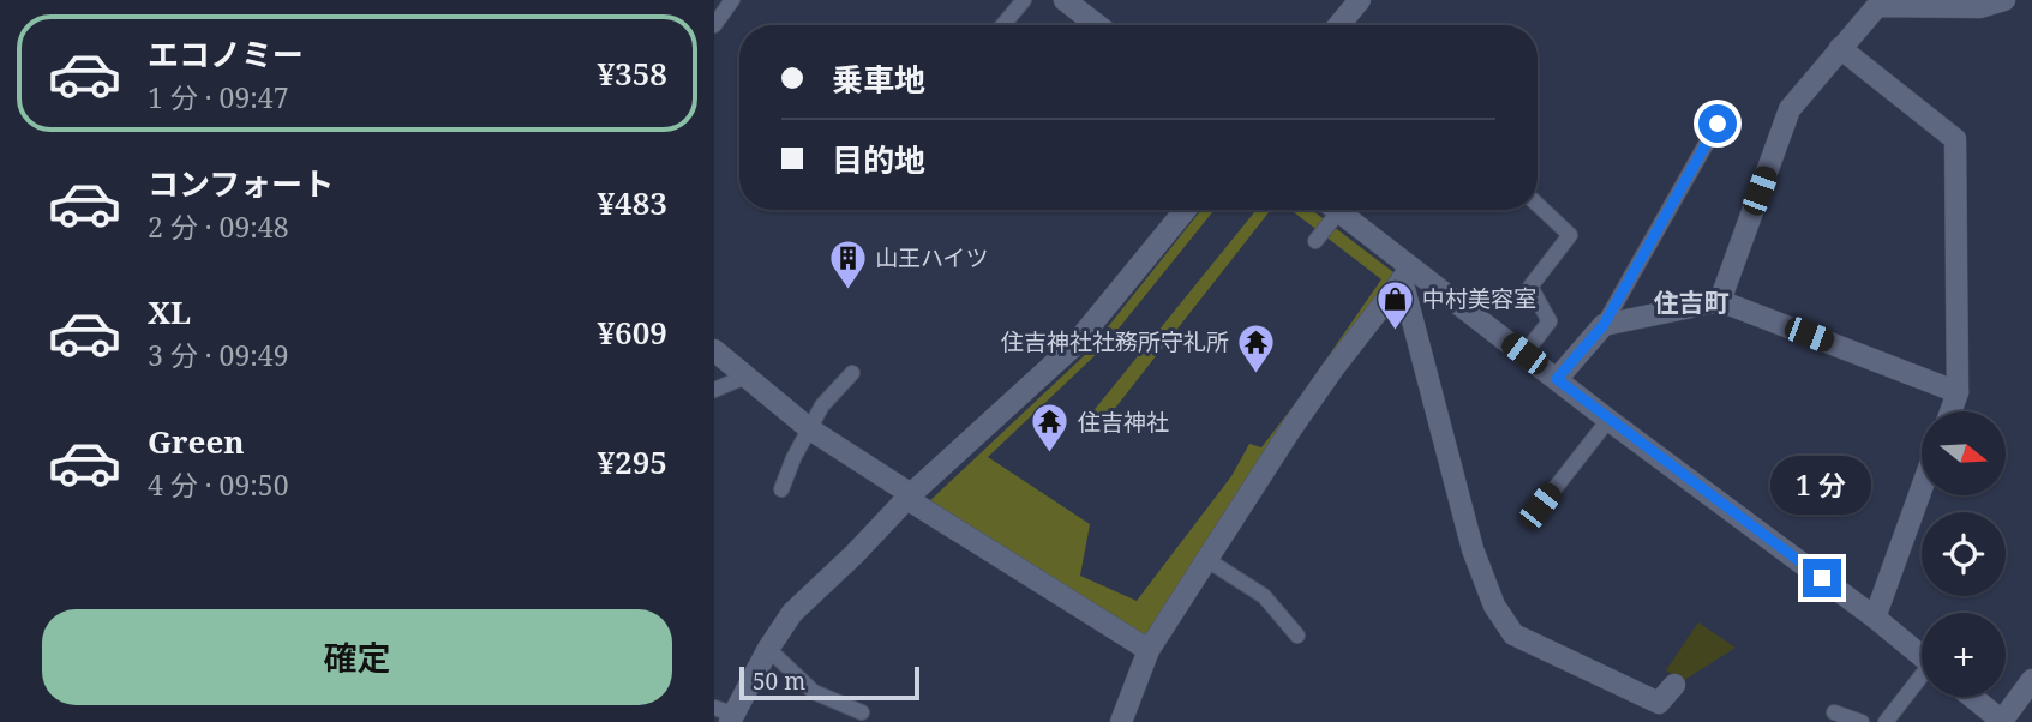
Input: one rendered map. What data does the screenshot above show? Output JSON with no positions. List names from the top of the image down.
{
  "districts": ["住吉町"],
  "places": {
    "building": ["山王ハイツ"],
    "shop": ["中村美容室"],
    "temple": ["住吉神社社務所守礼所", "住吉神社"]
  },
  "scale_bar": "50 m",
  "north": "right",
  "page": {
    "list": [
      {
        "name": "エコノミー",
        "note": "1 分 · 09:47",
        "value": "¥358"
      },
      {
        "name": "コンフォート",
        "note": "2 分 · 09:48",
        "value": "¥483"
      },
      {
        "name": "XL",
        "note": "3 分 · 09:49",
        "value": "¥609"
      },
      {
        "name": "Green",
        "note": "4 分 · 09:50",
        "value": "¥295"
      }
    ],
    "banner": ["乗車地", "目的地"],
    "map_buttons": "+",
    "bubble": "1 分",
    "buttons": "確定",
    "scale": "50 m"
  }
}
